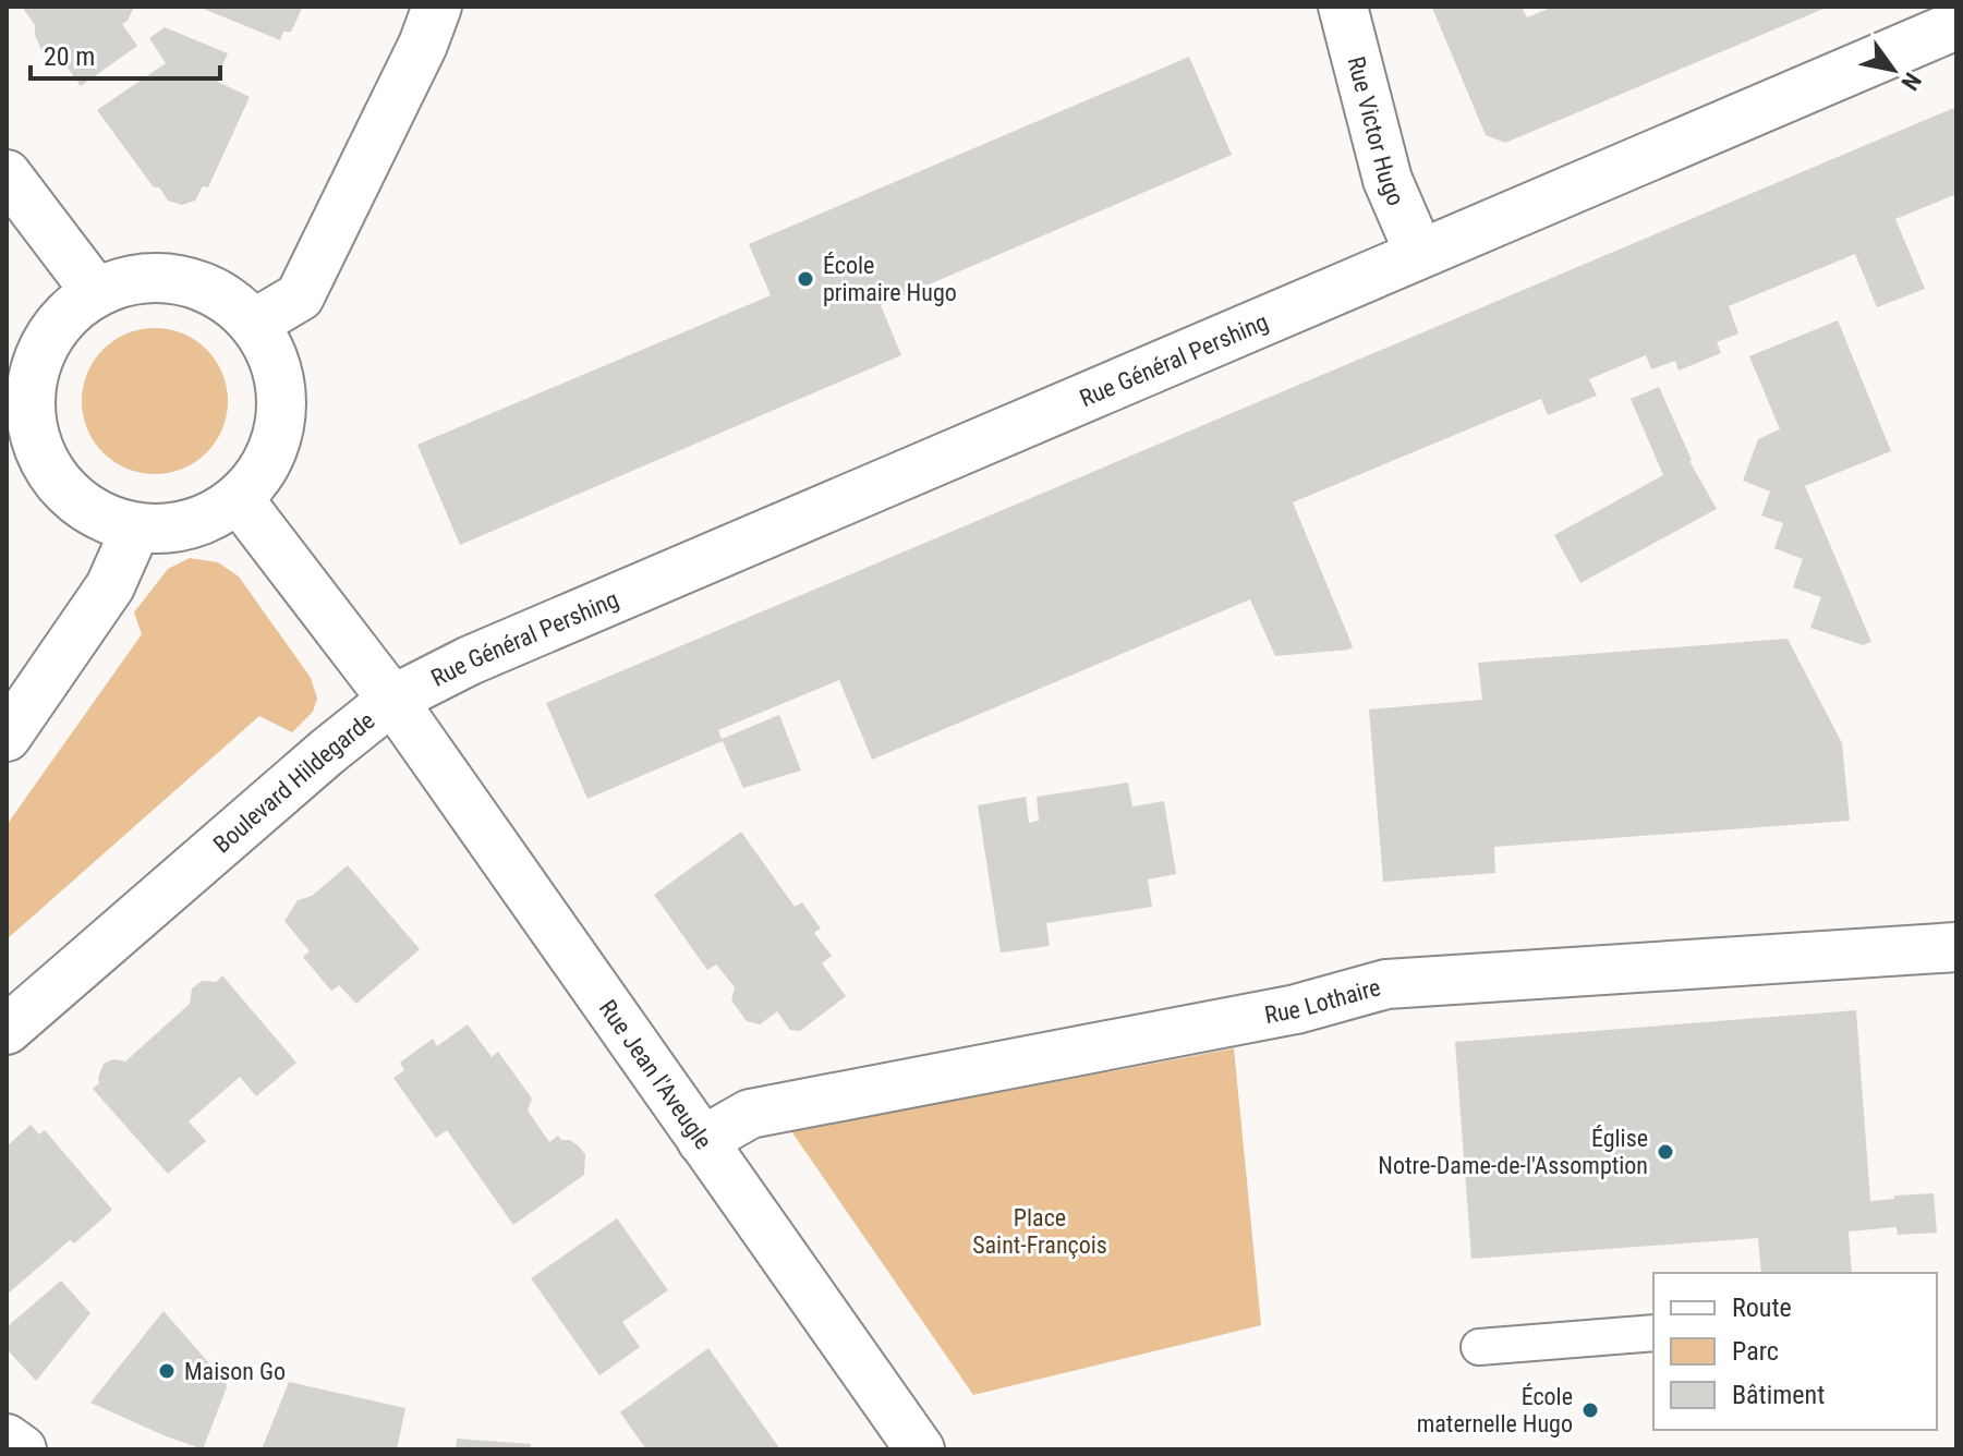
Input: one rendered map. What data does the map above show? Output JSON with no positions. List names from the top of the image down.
{
  "streets": {
    "street": [
      "Rue Victor Hugo",
      "Rue Général Pershing",
      "Boulevard Hildegarde",
      "Rue Lothaire",
      "Rue Jean l'Aveugle"
    ]
  },
  "crossings": [
    ["Rue Victor Hugo", "Rue Général Pershing"],
    ["Rue Général Pershing", "Boulevard Hildegarde"],
    ["Rue Général Pershing", "Rue Jean l'Aveugle"],
    ["Boulevard Hildegarde", "Rue Jean l'Aveugle"],
    ["Rue Lothaire", "Rue Jean l'Aveugle"]
  ],
  "parks": ["Place Saint-François"],
  "places": [
    "École primaire Hugo",
    "Église Notre-Dame-de-l'Assomption",
    "Maison Go",
    "École maternelle Hugo"
  ],
  "legend": ["Route", "Parc", "Bâtiment"],
  "scale_bar": "20 m",
  "north": "bottom right"
}
